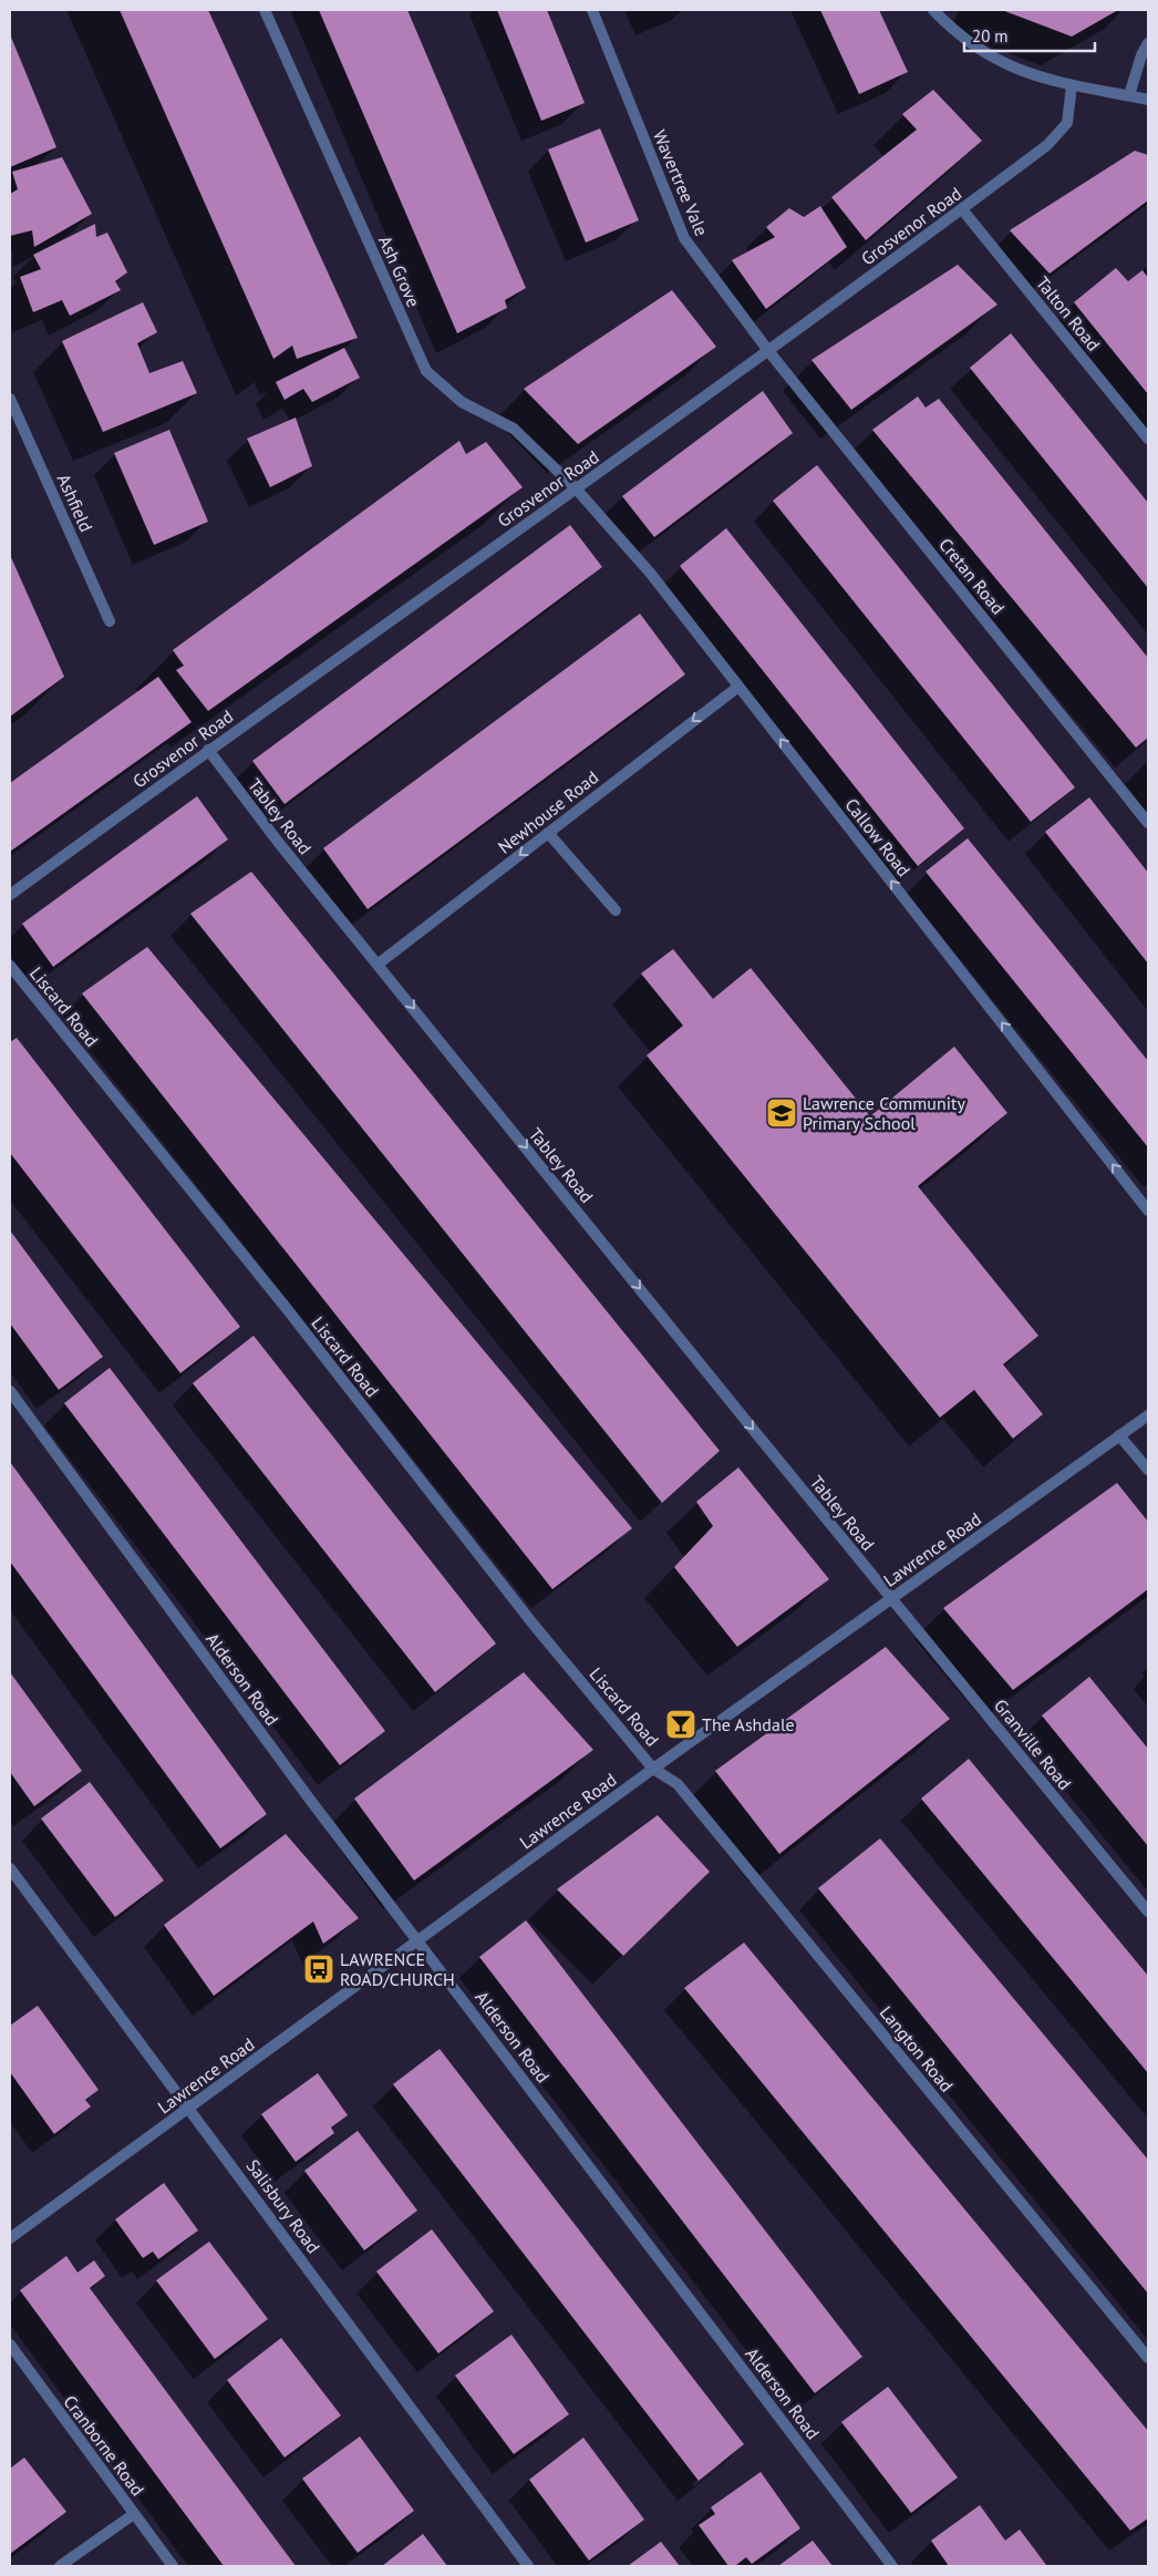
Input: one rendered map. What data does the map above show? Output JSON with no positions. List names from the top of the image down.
{
  "streets": {
    "street": [
      "Wavertree Vale",
      "Grosvenor Road",
      "Ash Grove",
      "Talton Road",
      "Ashfield",
      "Cretan Road",
      "Newhouse Road",
      "Tabley Road",
      "Callow Road",
      "Liscard Road",
      "Lawrence Road",
      "Alderson Road",
      "Granville Road",
      "Langton Road",
      "Salisbury Road",
      "Cranborne Road"
    ]
  },
  "crossings": [
    ["Wavertree Vale", "Grosvenor Road"],
    ["Wavertree Vale", "Cretan Road"],
    ["Grosvenor Road", "Ash Grove"],
    ["Grosvenor Road", "Talton Road"],
    ["Grosvenor Road", "Cretan Road"],
    ["Grosvenor Road", "Tabley Road"],
    ["Grosvenor Road", "Callow Road"],
    ["Ash Grove", "Callow Road"],
    ["Newhouse Road", "Tabley Road"],
    ["Newhouse Road", "Callow Road"],
    ["Tabley Road", "Lawrence Road"],
    ["Tabley Road", "Granville Road"],
    ["Liscard Road", "Lawrence Road"],
    ["Liscard Road", "Langton Road"],
    ["Lawrence Road", "Alderson Road"],
    ["Lawrence Road", "Granville Road"],
    ["Lawrence Road", "Langton Road"],
    ["Lawrence Road", "Salisbury Road"]
  ],
  "one_way": ["Newhouse Road", "Tabley Road", "Callow Road"],
  "places": {
    "school or university": ["Lawrence Community Primary School"],
    "bar": ["The Ashdale"],
    "bus stop": ["LAWRENCE ROAD/CHURCH"]
  },
  "scale_bar": "20 m"
}
